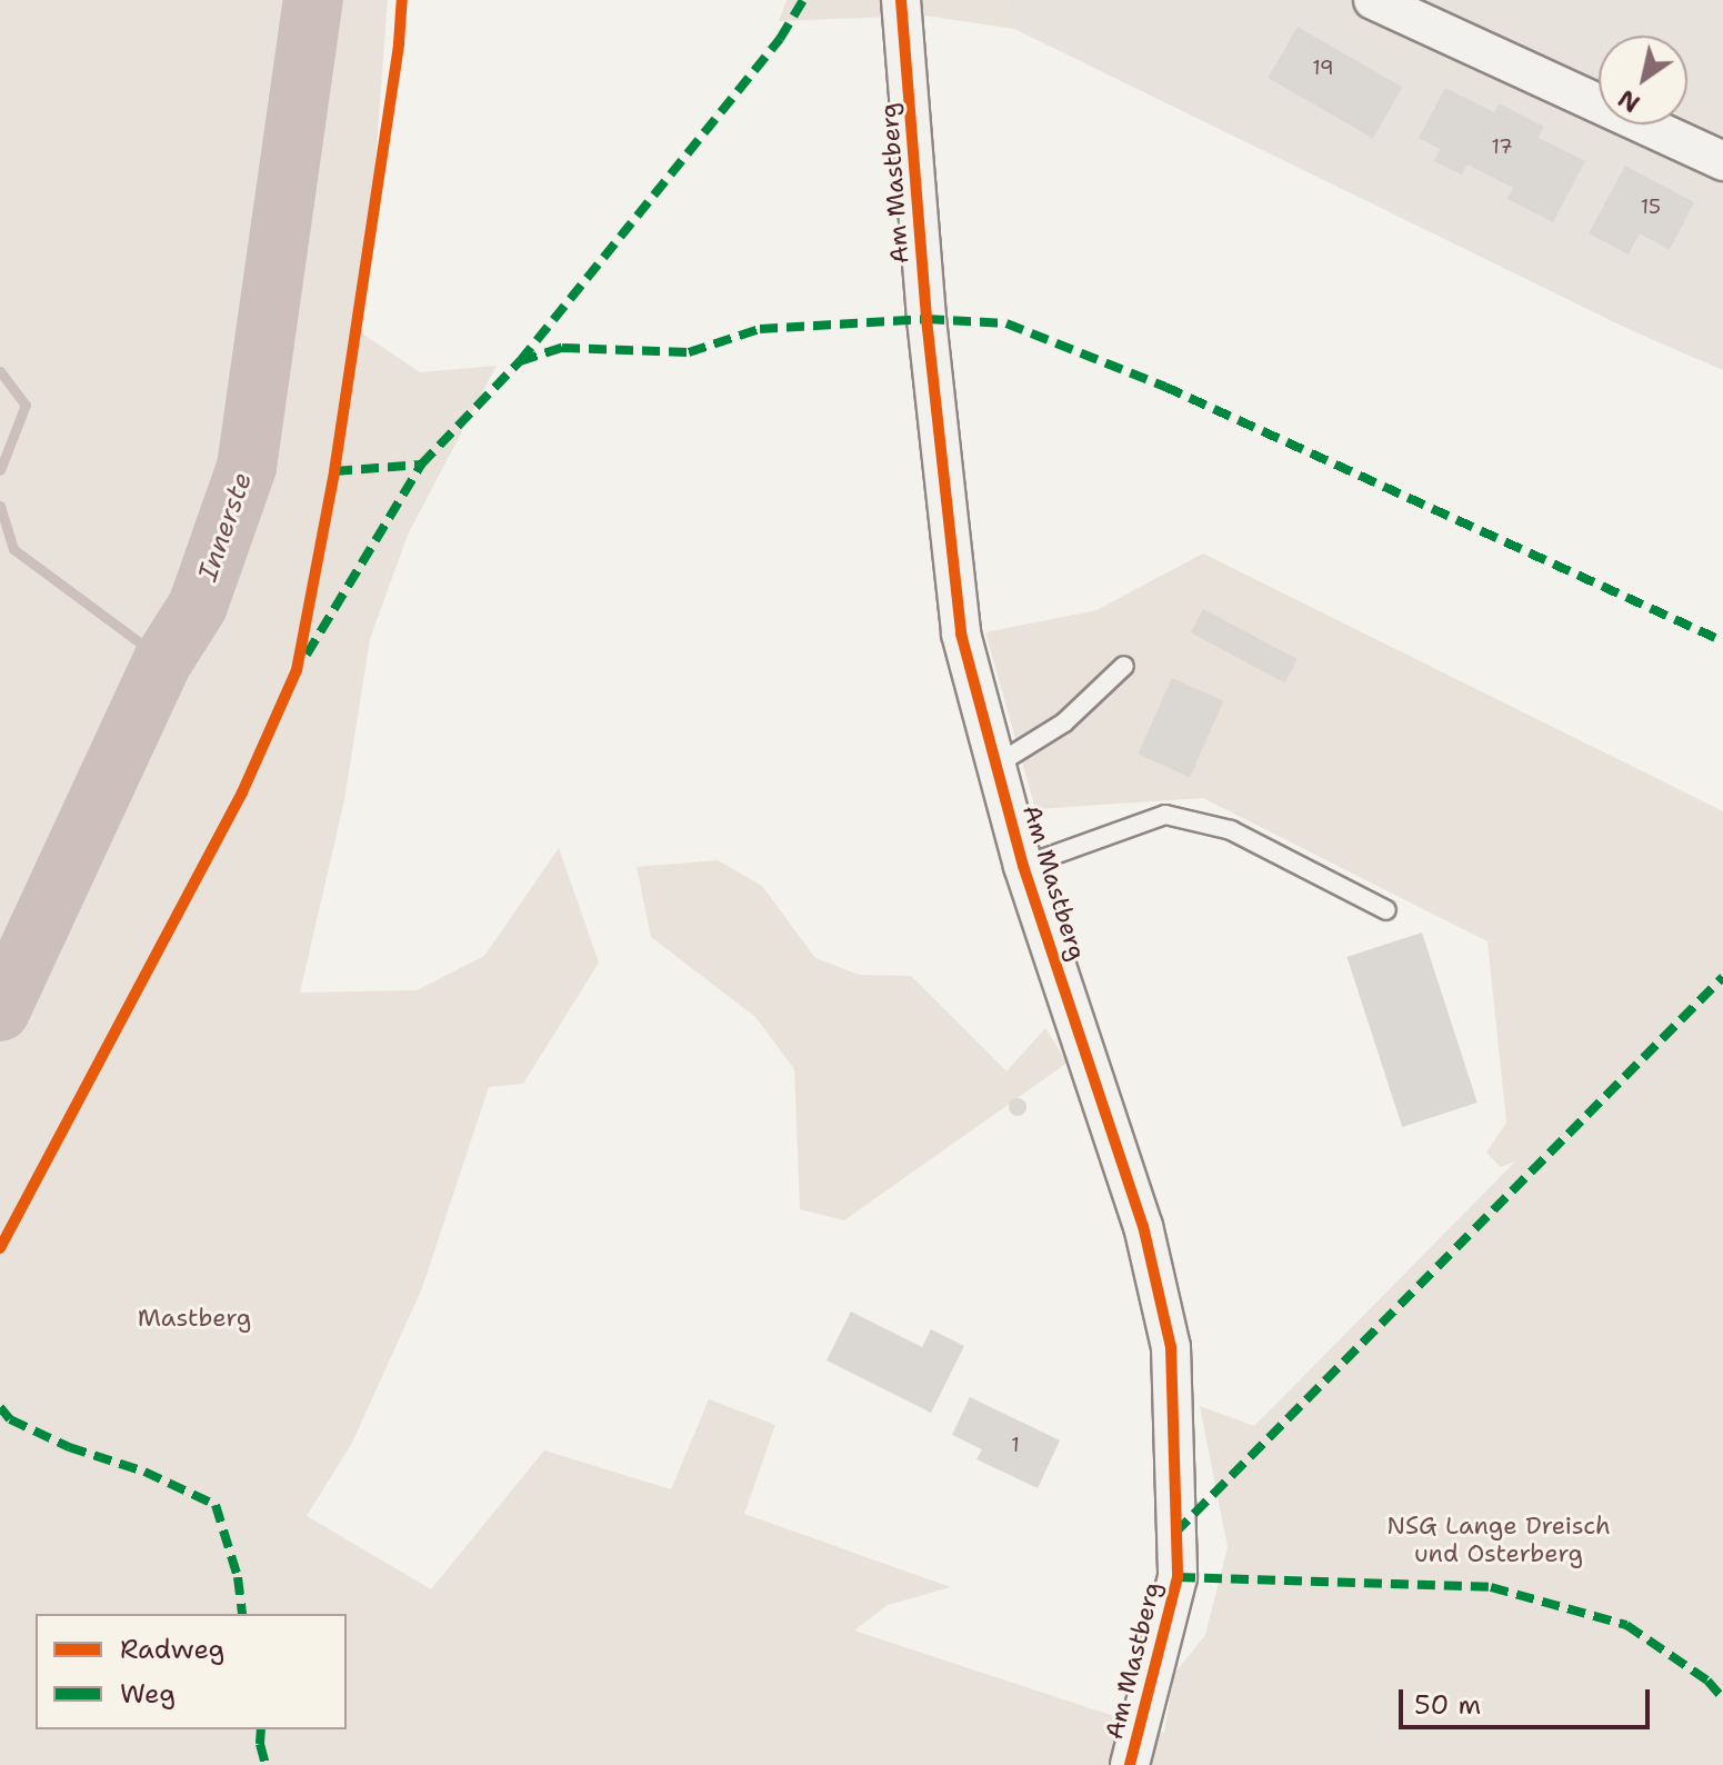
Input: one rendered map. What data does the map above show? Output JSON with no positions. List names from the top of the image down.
{
  "streets": {
    "street": ["Am Mastberg"]
  },
  "water": ["Innerste"],
  "parks": ["Mastberg", "NSG Lange Dreisch und Osterberg"],
  "house_numbers": [
    "19",
    "17",
    "15",
    "1"
  ],
  "legend": ["Radweg", "Weg"],
  "scale_bar": "50 m",
  "north": "bottom left"
}
